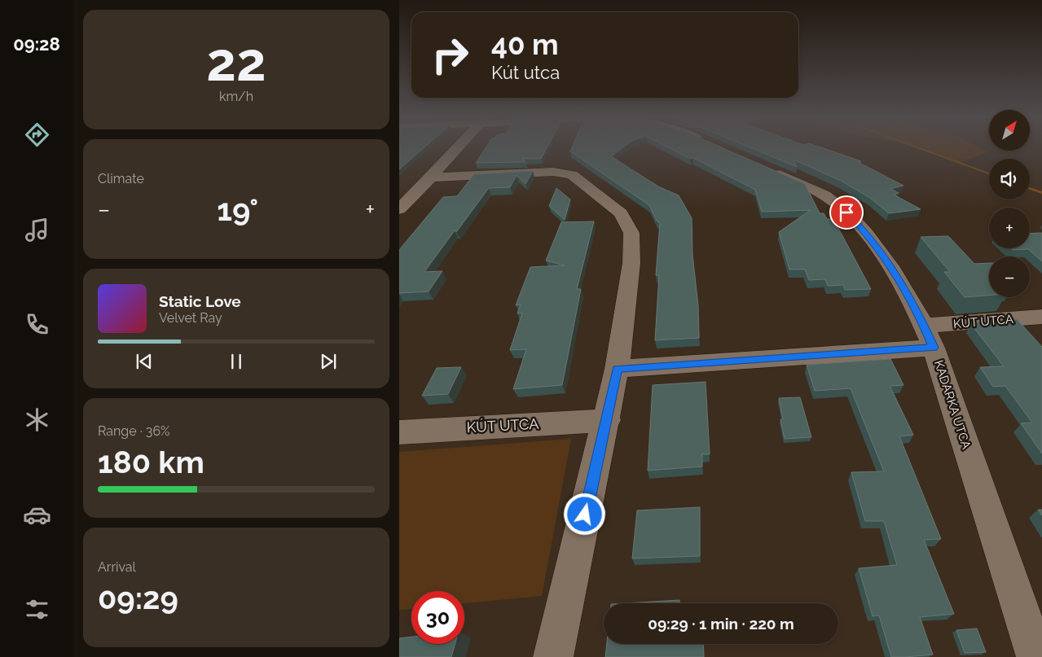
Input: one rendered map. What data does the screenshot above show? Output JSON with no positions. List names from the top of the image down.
{
  "streets": {
    "street": ["KÚT UTCA", "KADARKA UTCA"]
  },
  "crossings": [
    ["KÚT UTCA", "KADARKA UTCA"]
  ],
  "north": "top right",
  "page": {
    "tabs": "09:28",
    "tile": [
      ["22", "km/h"],
      "Climate",
      ["Range · 36%", "180 km"],
      ["Arrival", "09:29"]
    ],
    "turn": ["40 m", "Kút utca"],
    "map_buttons": ["+", "−"],
    "heat": ["−", "19°", "+"],
    "song": ["Static Love", "Velvet Ray"],
    "limit": "30",
    "trip": "09:29 · 1 min · 220 m"
  }
}
